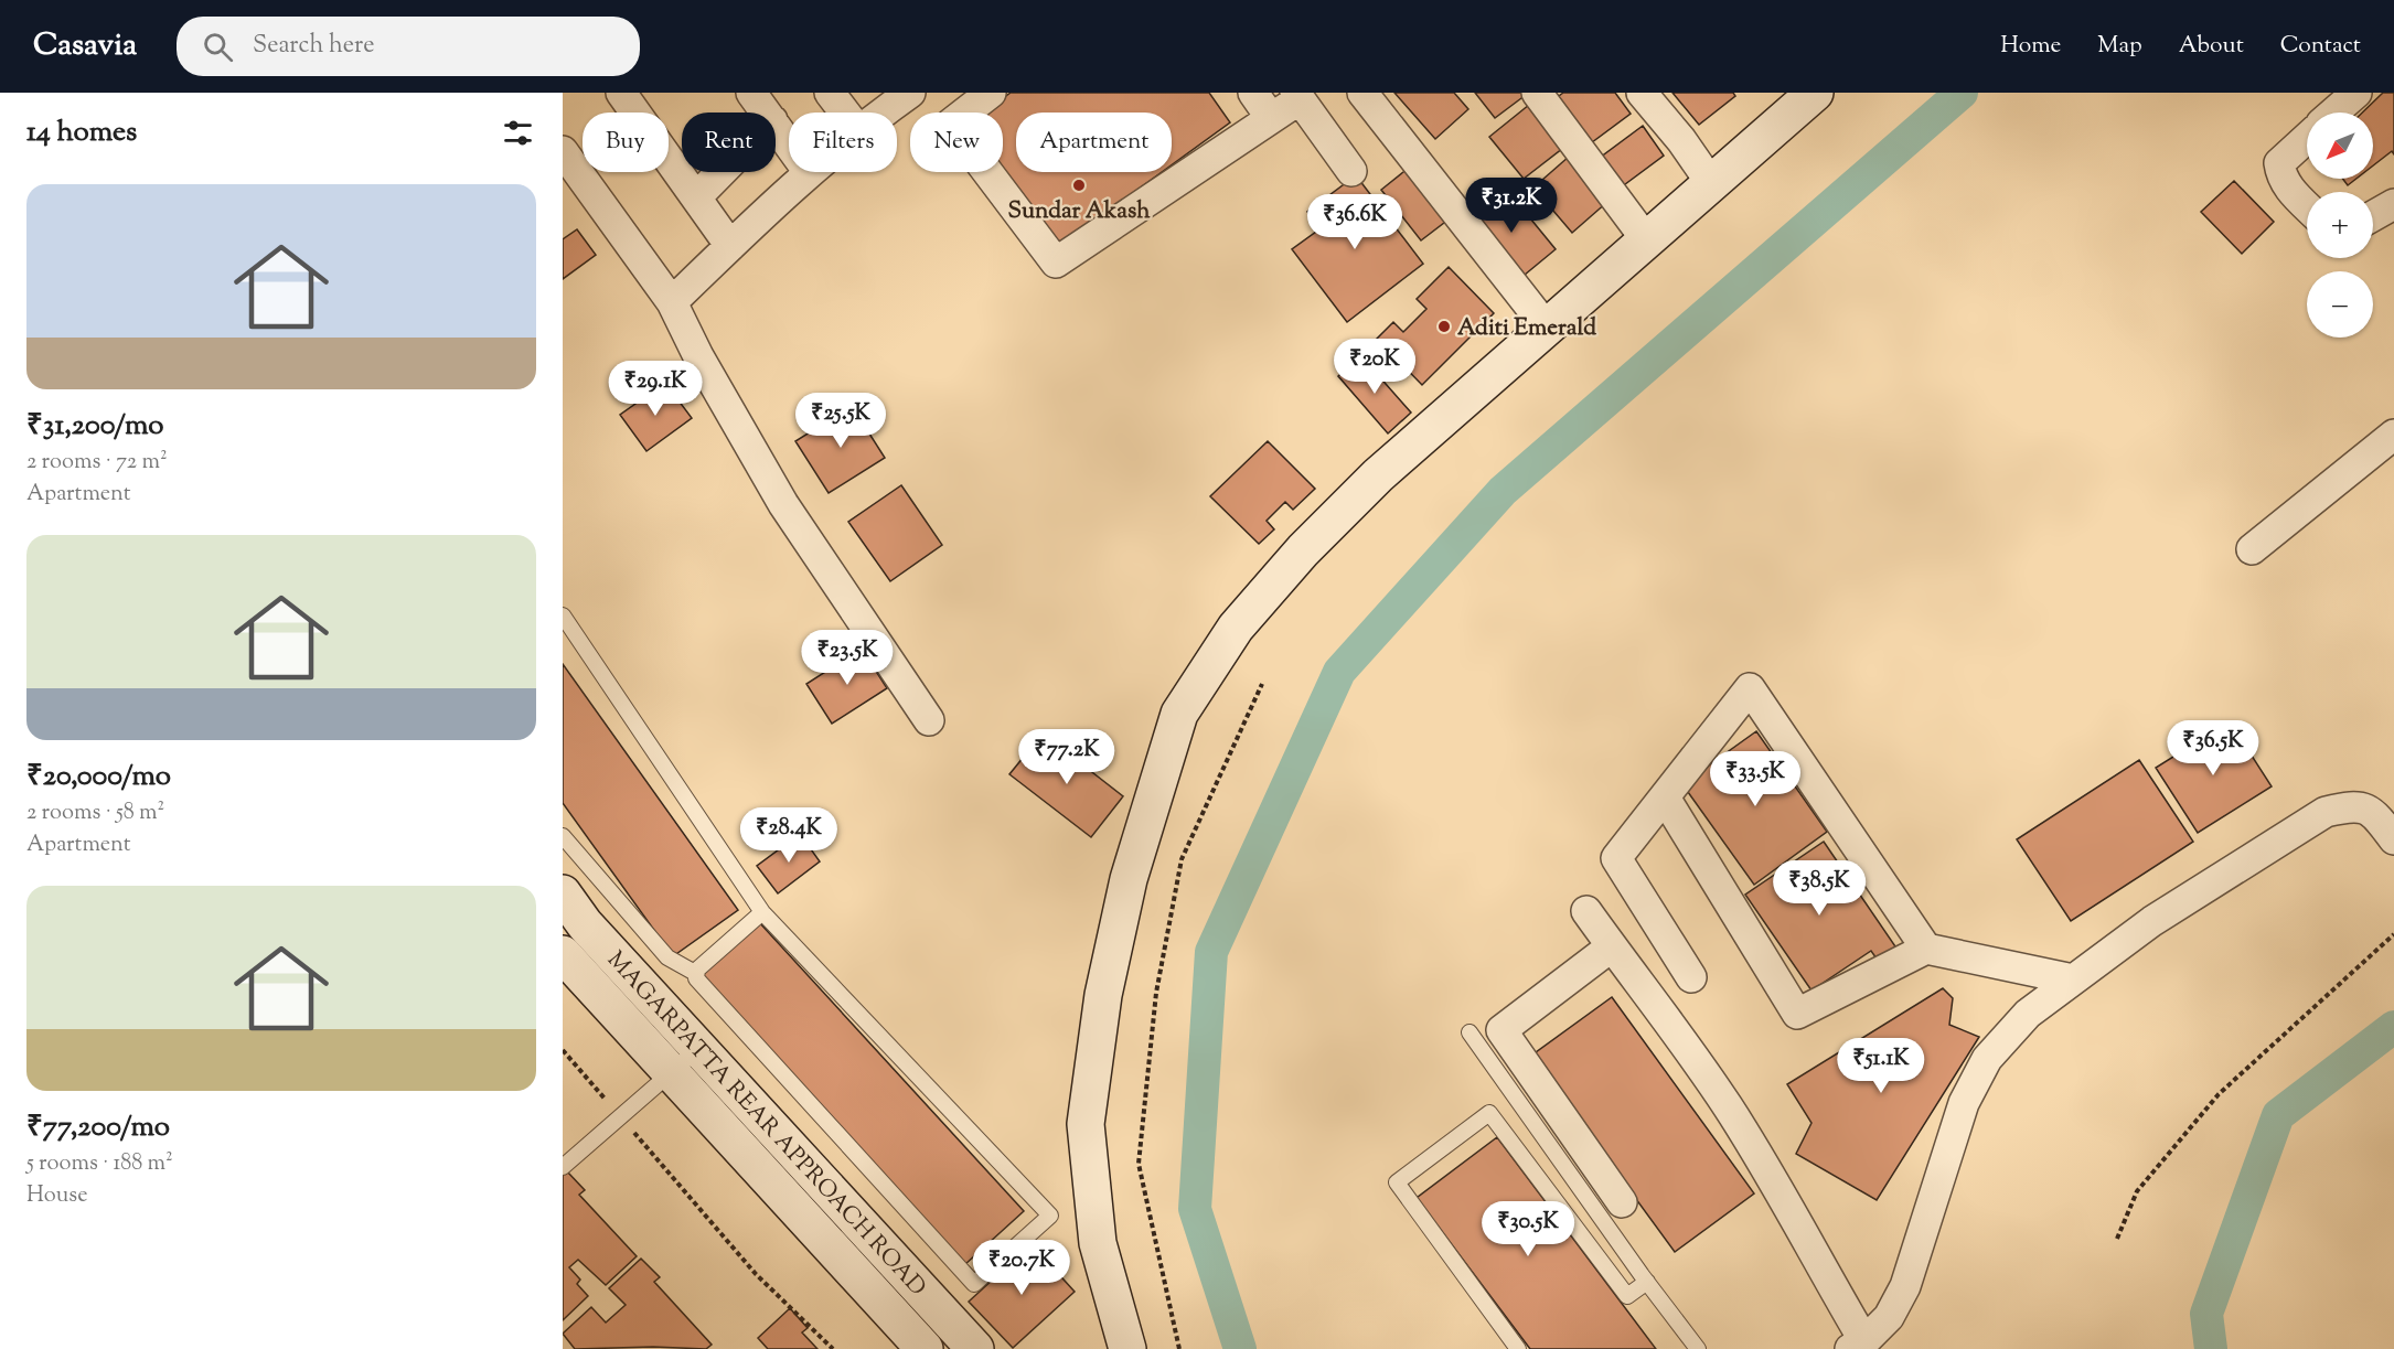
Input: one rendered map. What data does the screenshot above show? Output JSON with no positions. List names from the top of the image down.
{
  "streets": {
    "street": ["MAGARPATTA REAR APPROACH ROAD"]
  },
  "places": ["Sundar Akash", "Aditi Emerald"],
  "north": "bottom left",
  "page": {
    "header": "Casavia",
    "search": "Search here",
    "nav": [
      "Home",
      "Map",
      "About",
      "Contact"
    ],
    "heading": "14 homes",
    "map_buttons": ["+", "−"],
    "chip": [
      "Buy",
      "Rent",
      "Filters",
      "New",
      "Apartment"
    ],
    "list": [
      {
        "name": "₹31,200/mo",
        "note": "2 rooms · 72 m² · Apartment"
      },
      {
        "name": "₹20,000/mo",
        "note": "2 rooms · 58 m² · Apartment"
      },
      {
        "name": "₹77,200/mo",
        "note": "5 rooms · 188 m² · House"
      }
    ],
    "price": [
      "₹31.2K",
      "₹36.6K",
      "₹20K",
      "₹29.1K",
      "₹25.5K",
      "₹23.5K",
      "₹36.5K",
      "₹77.2K",
      "₹33.5K",
      "₹28.4K",
      "₹38.5K",
      "₹51.1K",
      "₹30.5K",
      "₹20.7K"
    ]
  }
}
